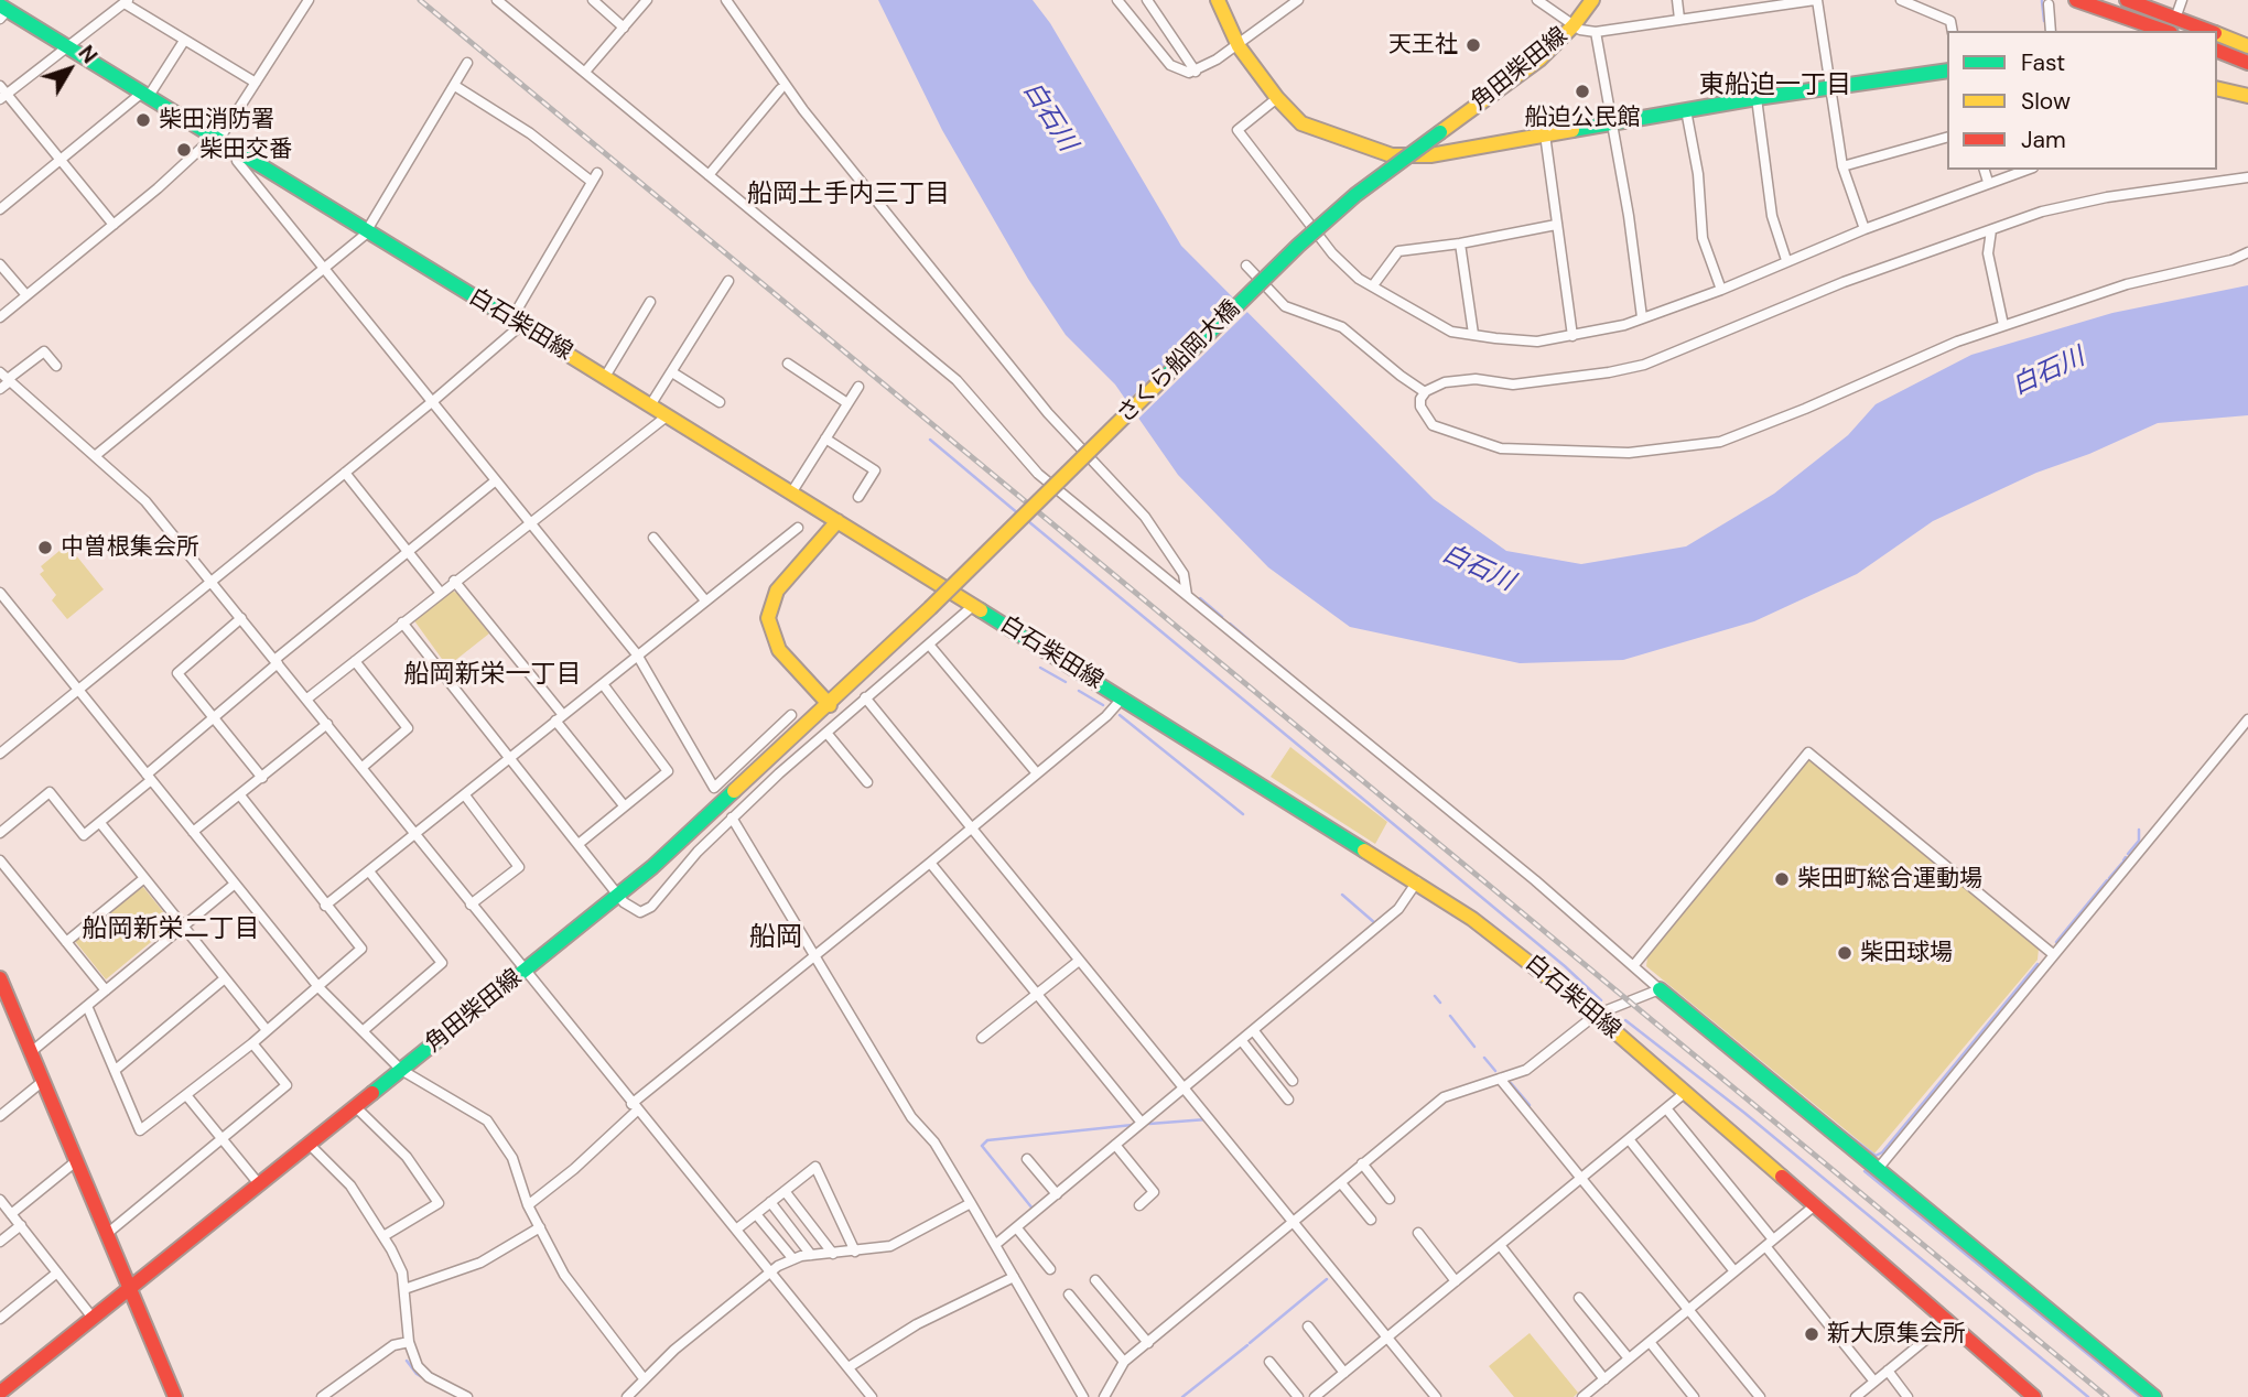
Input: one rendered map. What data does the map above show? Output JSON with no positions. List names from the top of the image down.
{
  "streets": {
    "main road": ["角田柴田線", "白石柴田線", "さくら船岡大橋"]
  },
  "crossings": [
    ["角田柴田線", "さくら船岡大橋"]
  ],
  "districts": [
    "東船迫一丁目",
    "船岡土手内三丁目",
    "船岡新栄一丁目",
    "船岡新栄二丁目",
    "船岡"
  ],
  "water": ["白石川"],
  "places": [
    "天王社",
    "船迫公民館",
    "柴田消防署",
    "柴田交番",
    "中曽根集会所",
    "柴田町総合運動場",
    "柴田球場",
    "新大原集会所"
  ],
  "legend": ["Fast", "Slow", "Jam"],
  "north": "top right"
}
